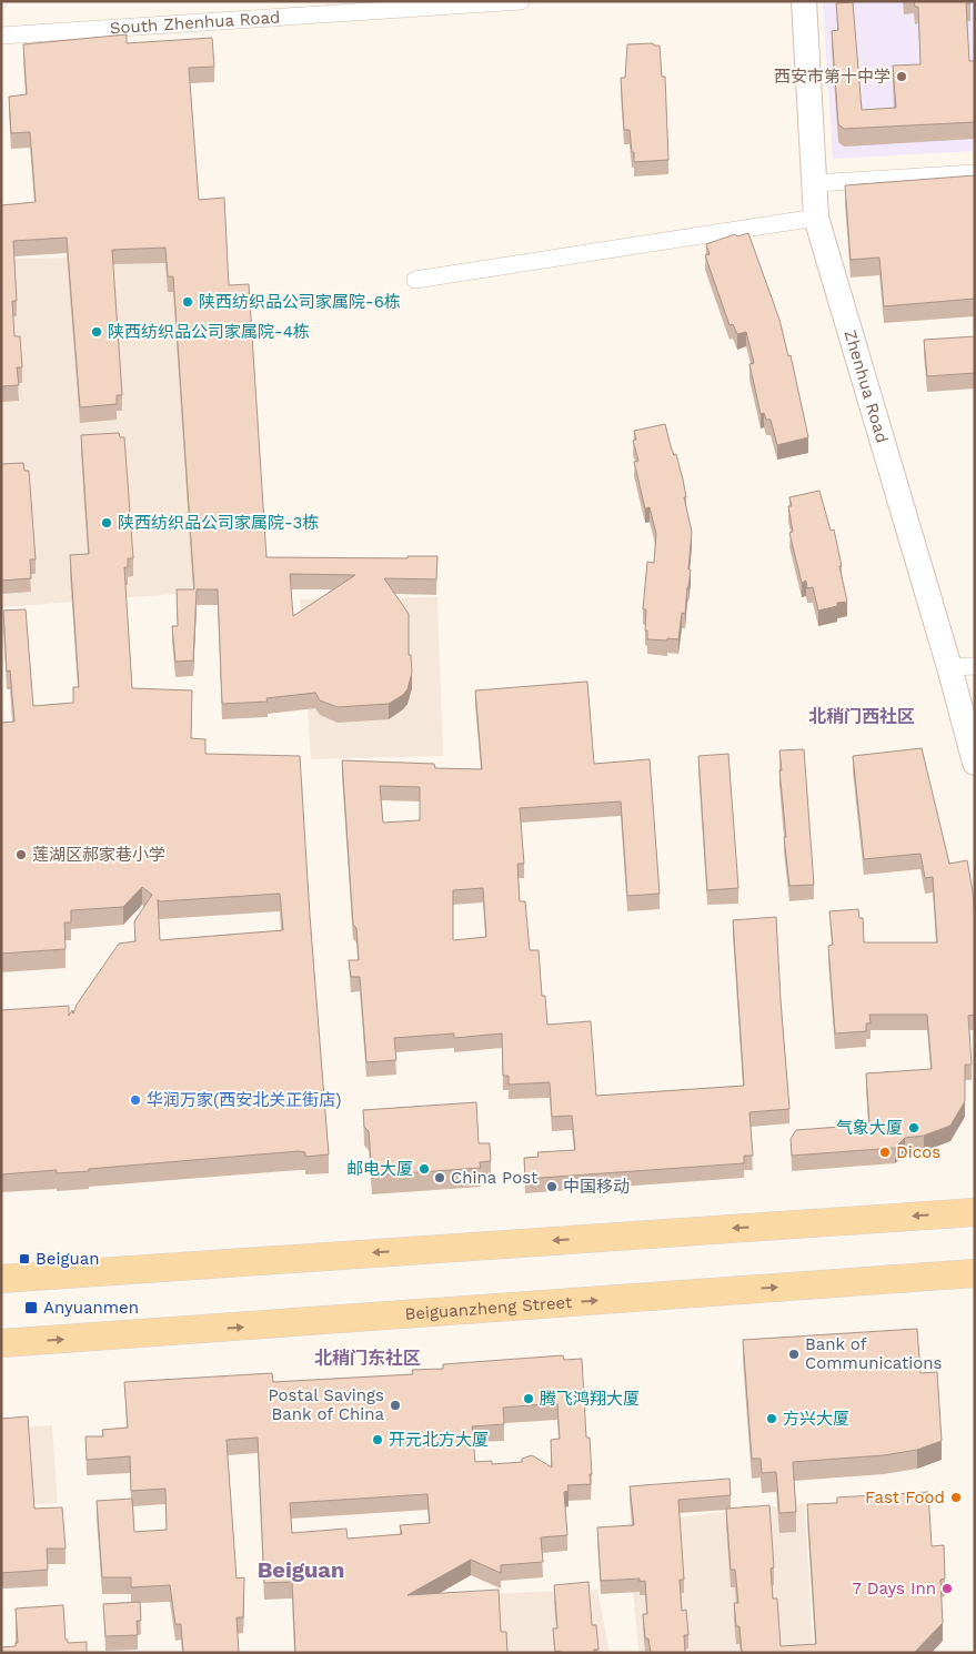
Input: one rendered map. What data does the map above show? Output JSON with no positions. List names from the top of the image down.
{
  "streets": {
    "main road": ["Beiguanzheng Street"],
    "street": ["South Zhenhua Road", "Zhenhua Road"]
  },
  "districts": ["北稍门西社区", "北稍门东社区", "Beiguan"],
  "places": {
    "other": [
      "西安市第十中学",
      "陕西纺织品公司家属院-6栋",
      "陕西纺织品公司家属院-4栋",
      "陕西纺织品公司家属院-3栋",
      "莲湖区郝家巷小学",
      "华润万家(西安北关正街店)",
      "气象大厦",
      "Dicos",
      "邮电大厦",
      "China Post",
      "中国移动",
      "Bank of Communications",
      "腾飞鸿翔大厦",
      "Postal Savings Bank of China",
      "方兴大厦",
      "开元北方大厦",
      "Fast Food",
      "7 Days Inn"
    ],
    "transit": ["Beiguan", "Anyuanmen"]
  }
}
